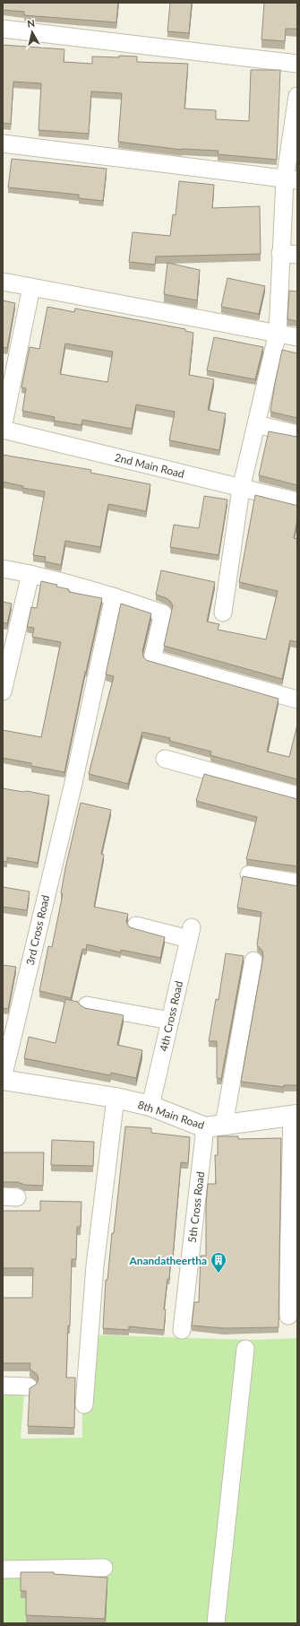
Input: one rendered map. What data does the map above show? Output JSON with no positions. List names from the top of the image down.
{
  "streets": {
    "street": [
      "2nd Main Road",
      "3rd Cross Road",
      "4th Cross Road",
      "8th Main Road",
      "5th Cross Road"
    ]
  },
  "crossings": [
    ["3rd Cross Road", "8th Main Road"],
    ["4th Cross Road", "8th Main Road"],
    ["8th Main Road", "5th Cross Road"]
  ],
  "places": {
    "building": ["Anandatheertha"]
  },
  "north": "top"
}
